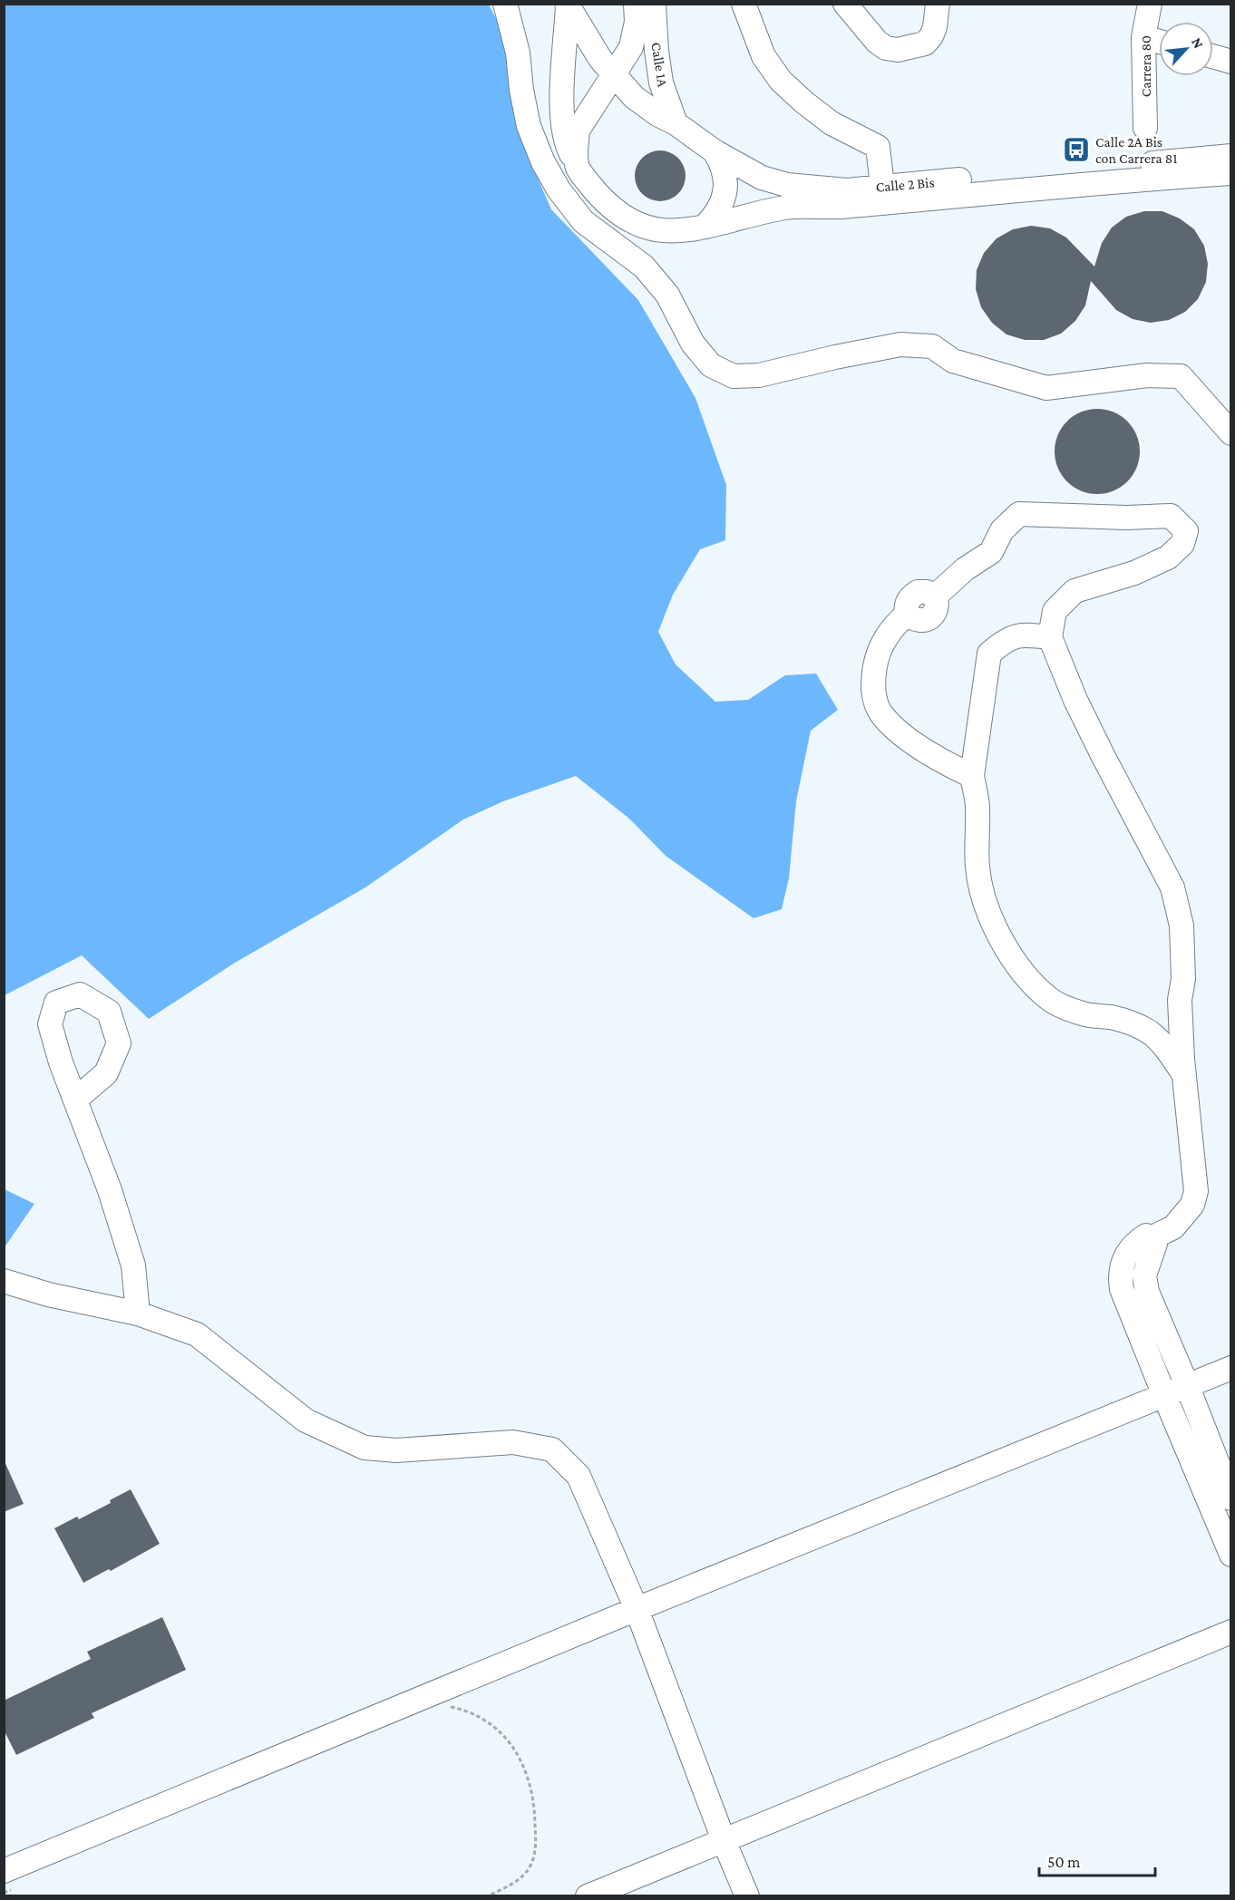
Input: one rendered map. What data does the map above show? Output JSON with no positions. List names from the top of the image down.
{
  "streets": {
    "street": ["Calle 1A", "Carrera 80", "Calle 2 Bis"]
  },
  "crossings": [
    ["Calle 1A", "Calle 2 Bis"]
  ],
  "places": {
    "bus stop": ["Calle 2A Bis con Carrera 81"]
  },
  "scale_bar": "50 m",
  "north": "top right"
}
